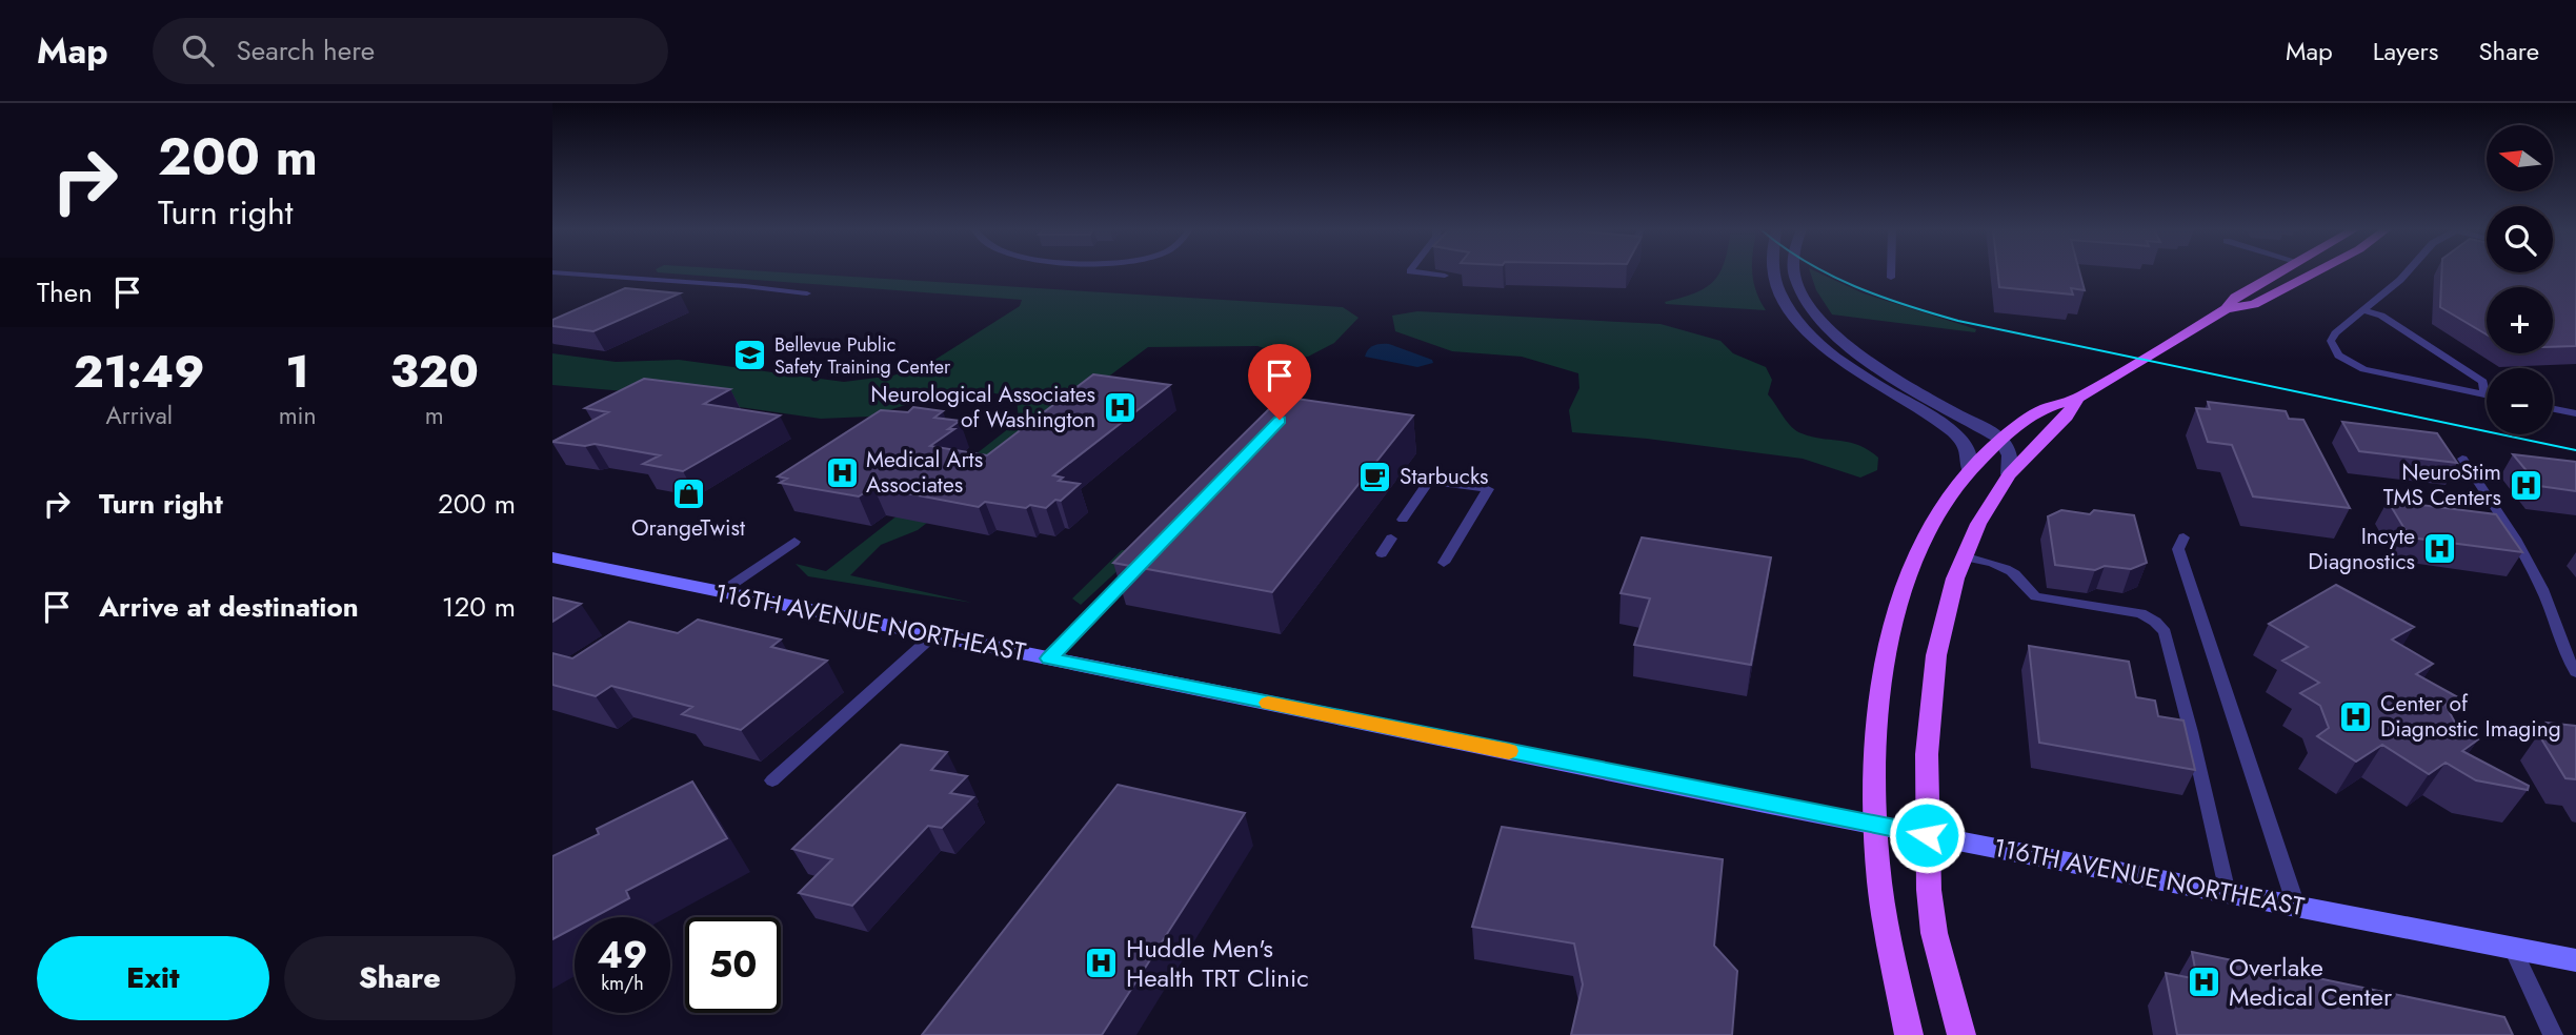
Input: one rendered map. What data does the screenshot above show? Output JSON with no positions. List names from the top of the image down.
{
  "streets": {
    "main road": ["116TH AVENUE NORTHEAST"]
  },
  "places": {
    "school or university": ["Bellevue Public Safety Training Center"],
    "hospital": [
      "Neurological Associates of Washington",
      "Medical Arts Associates",
      "NeuroStim TMS Centers",
      "Incyte Diagnostics",
      "Center of Diagnostic Imaging",
      "Huddle Men's Health TRT Clinic",
      "Overlake Medical Center"
    ],
    "cafe": ["Starbucks"],
    "shop": ["OrangeTwist"]
  },
  "north": "left",
  "page": {
    "header": "Map",
    "search": "Search here",
    "nav": ["Map", "Layers", "Share"],
    "turn": ["200 m", "Turn right"],
    "map_buttons": ["+", "−"],
    "then": "Then",
    "eta": [
      "21:49",
      "Arrival",
      "1",
      "min",
      "320",
      "m"
    ],
    "list": [
      {
        "name": "Turn right",
        "value": "200 m"
      },
      {
        "name": "Arrive at destination",
        "value": "120 m"
      }
    ],
    "speed": "49 km/h",
    "limit": "50",
    "buttons": ["Exit", "Share"]
  }
}
